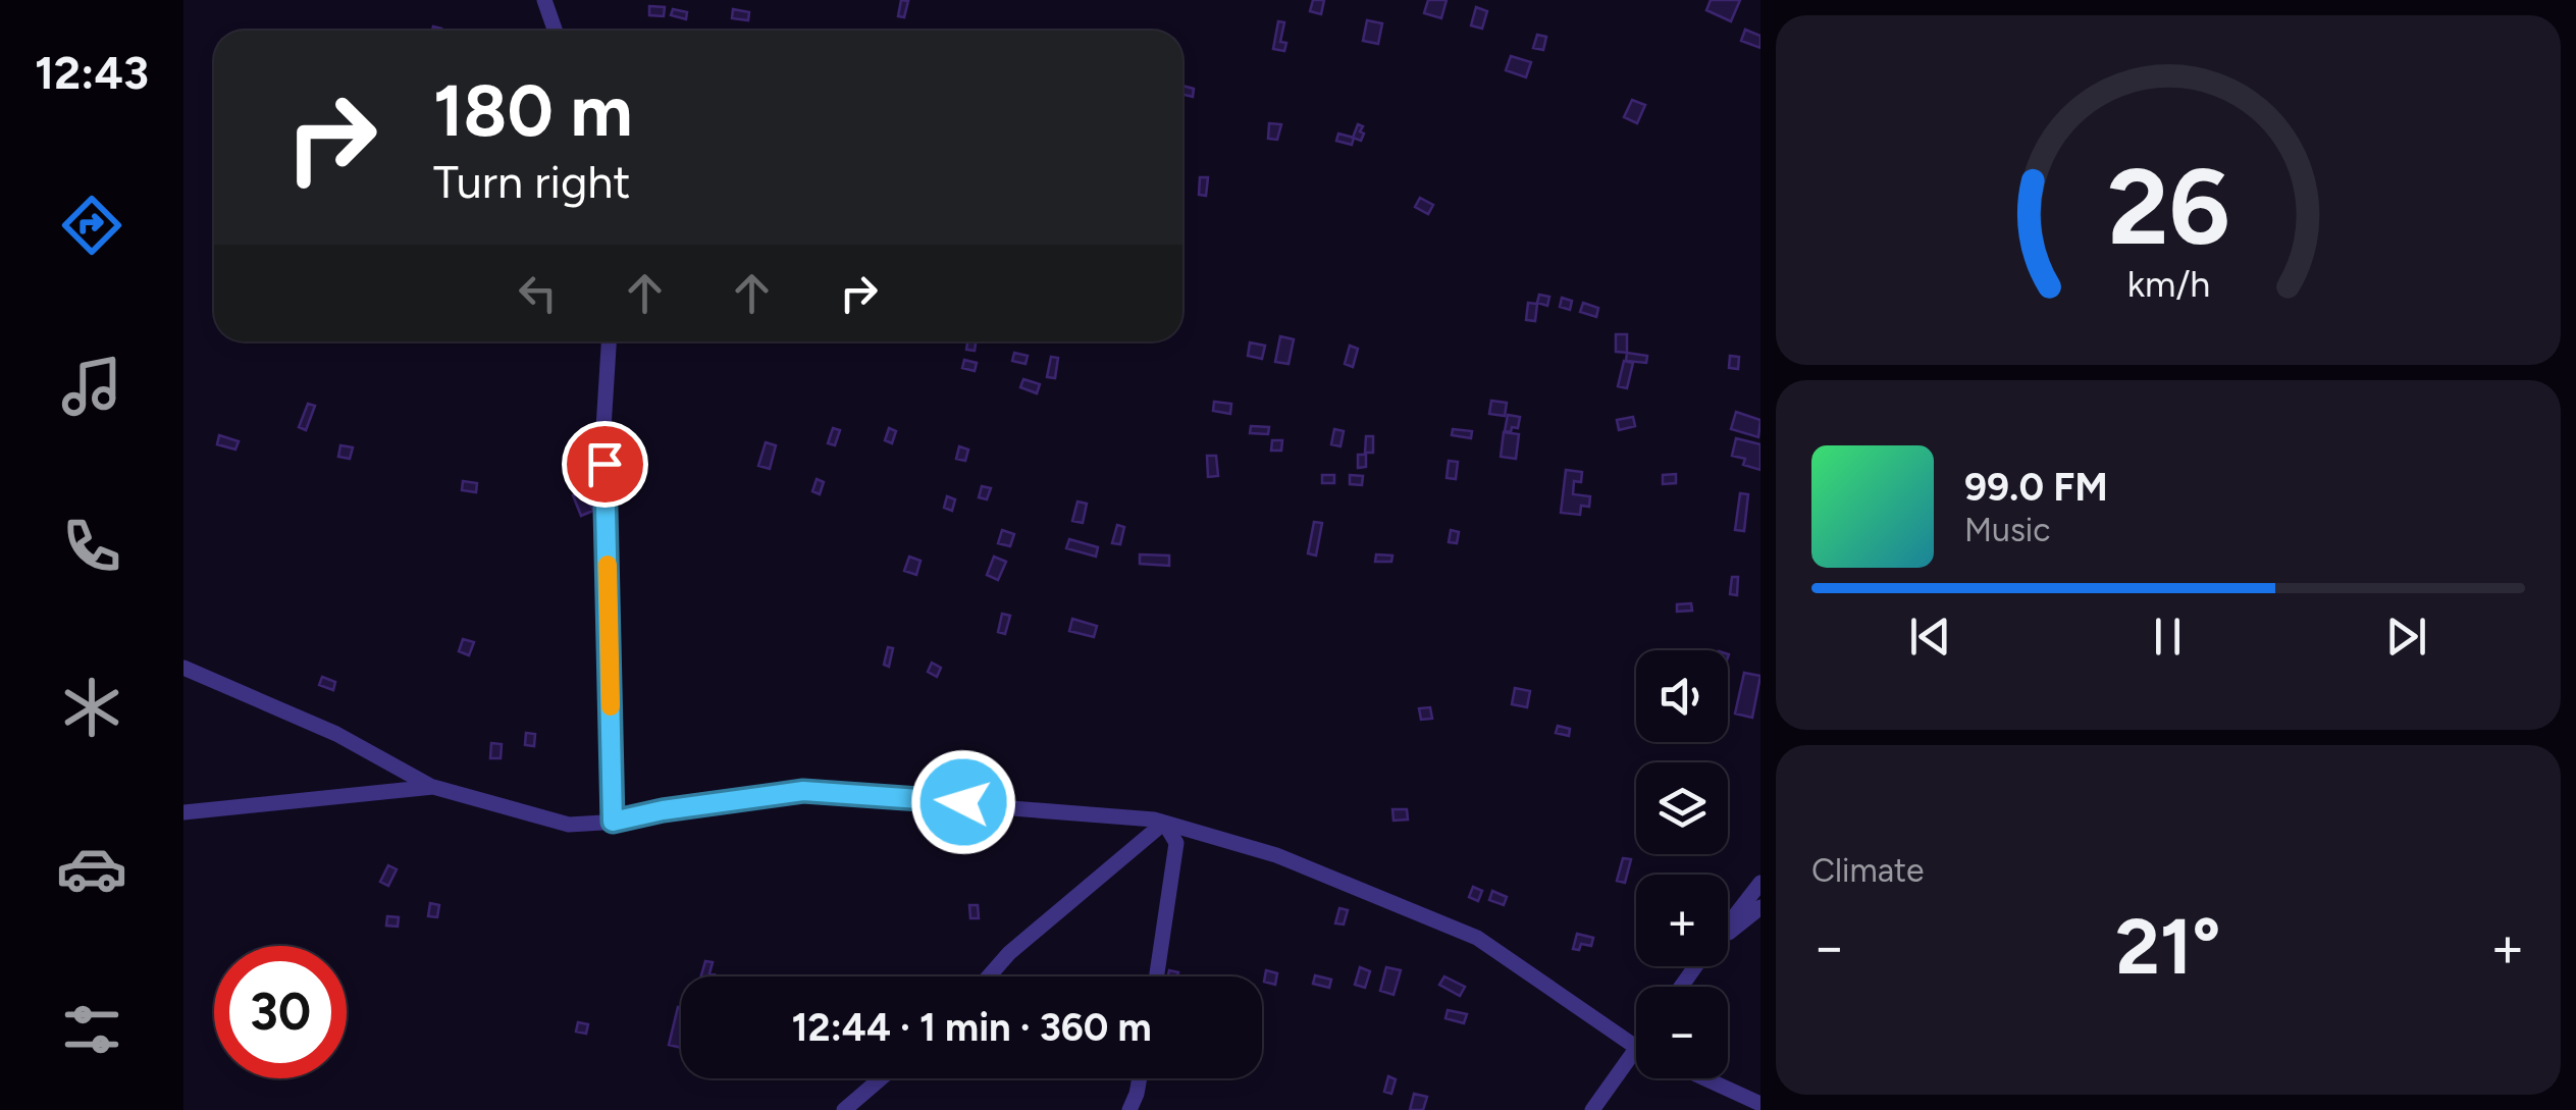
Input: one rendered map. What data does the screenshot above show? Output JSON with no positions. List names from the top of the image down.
{
  "page": {
    "tabs": "12:43",
    "turn": ["180 m", "Turn right"],
    "song": ["99.0 FM", "Music"],
    "map_buttons": ["+", "−"],
    "tile": "Climate",
    "heat": ["−", "21°", "+"],
    "limit": "30",
    "trip": "12:44 · 1 min · 360 m",
    "gauge": ["26", "km/h"]
  }
}
